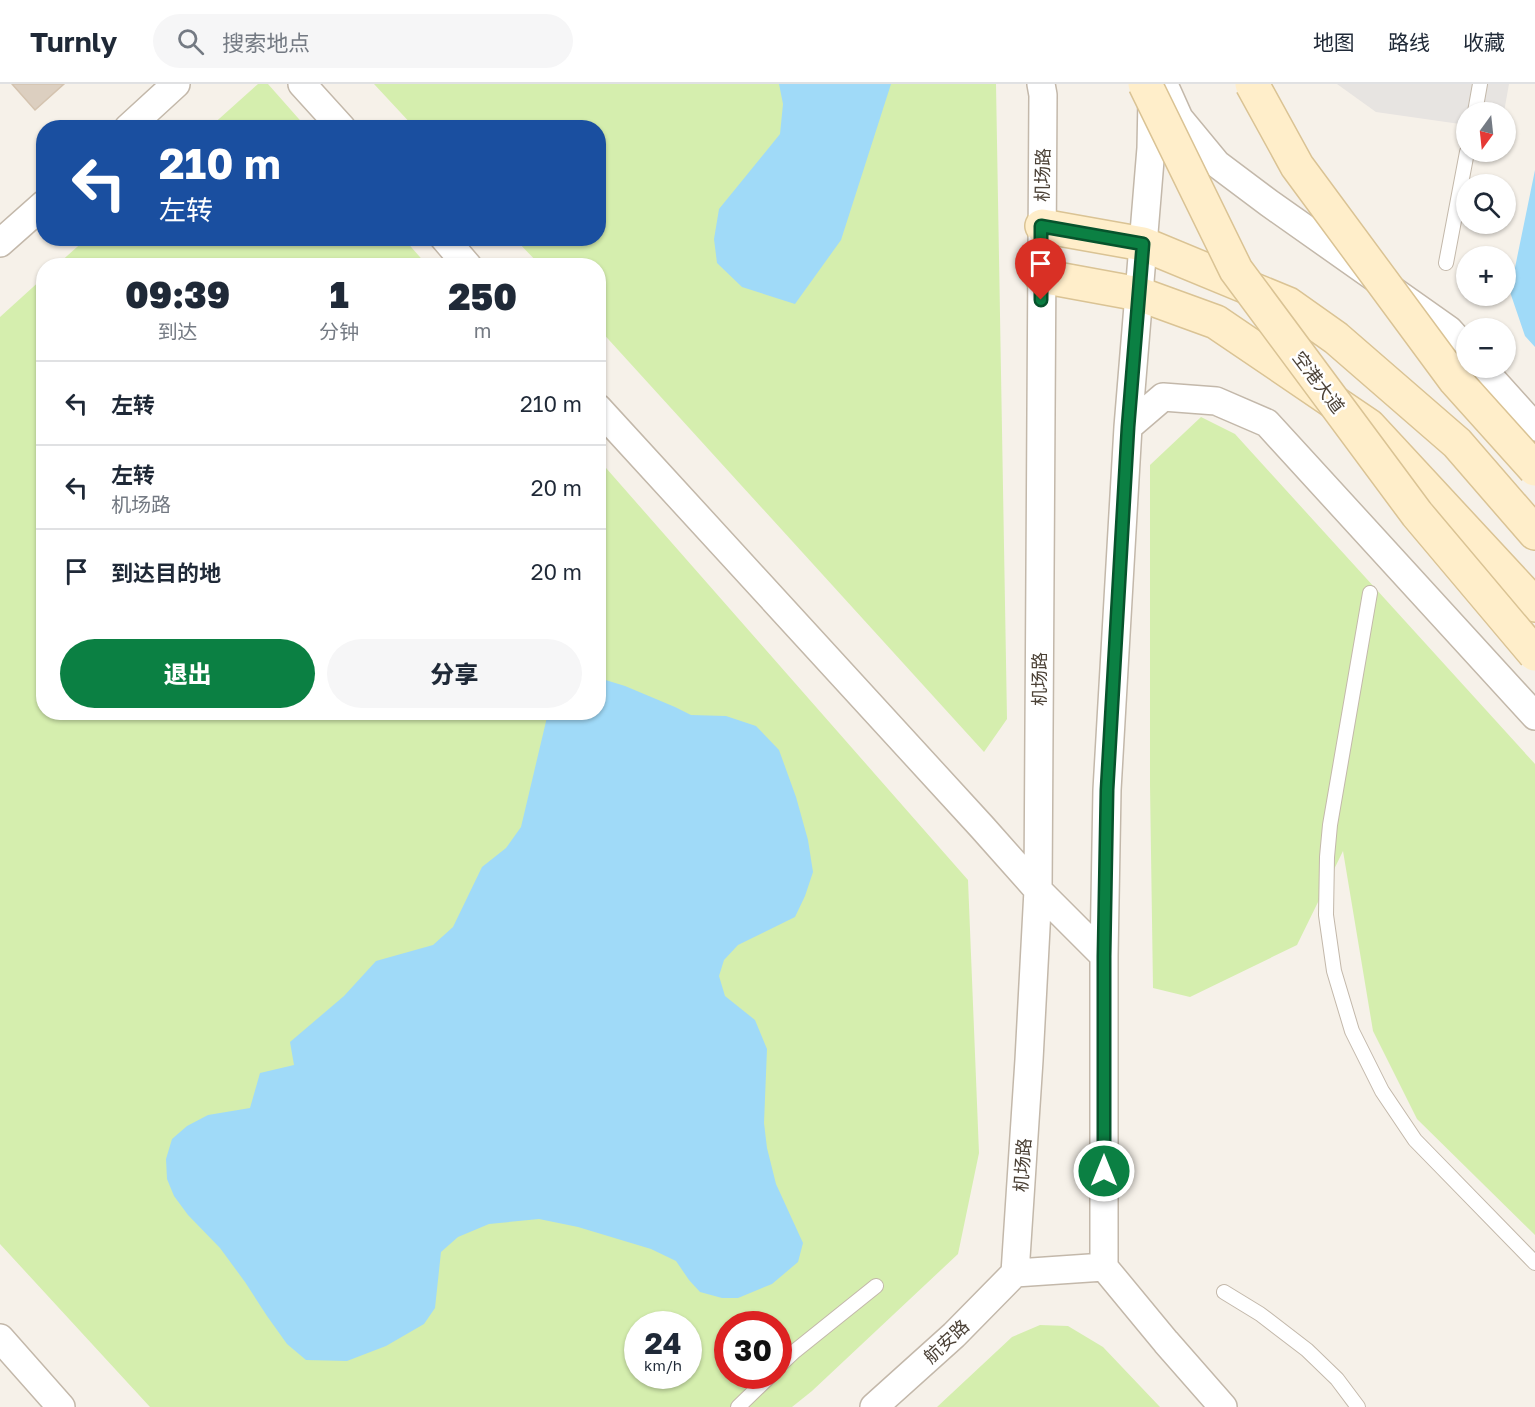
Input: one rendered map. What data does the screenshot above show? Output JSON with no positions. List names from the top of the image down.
{
  "streets": {
    "main road": ["空港大道"],
    "street": ["机场路", "航安路"]
  },
  "crossings": [
    ["机场路", "航安路"]
  ],
  "north": "bottom",
  "page": {
    "header": "Turnly",
    "search": "搜索地点",
    "nav": ["地图", "路线", "收藏"],
    "map_buttons": ["+", "−"],
    "turn": ["210 m", "左转"],
    "eta": [
      "09:39",
      "到达",
      "1",
      "分钟",
      "250",
      "m"
    ],
    "list": [
      {
        "name": "左转",
        "value": "210 m"
      },
      {
        "name": "左转",
        "note": "机场路",
        "value": "20 m"
      },
      {
        "name": "到达目的地",
        "value": "20 m"
      }
    ],
    "buttons": ["退出", "分享"],
    "speed": "24 km/h",
    "limit": "30"
  }
}
